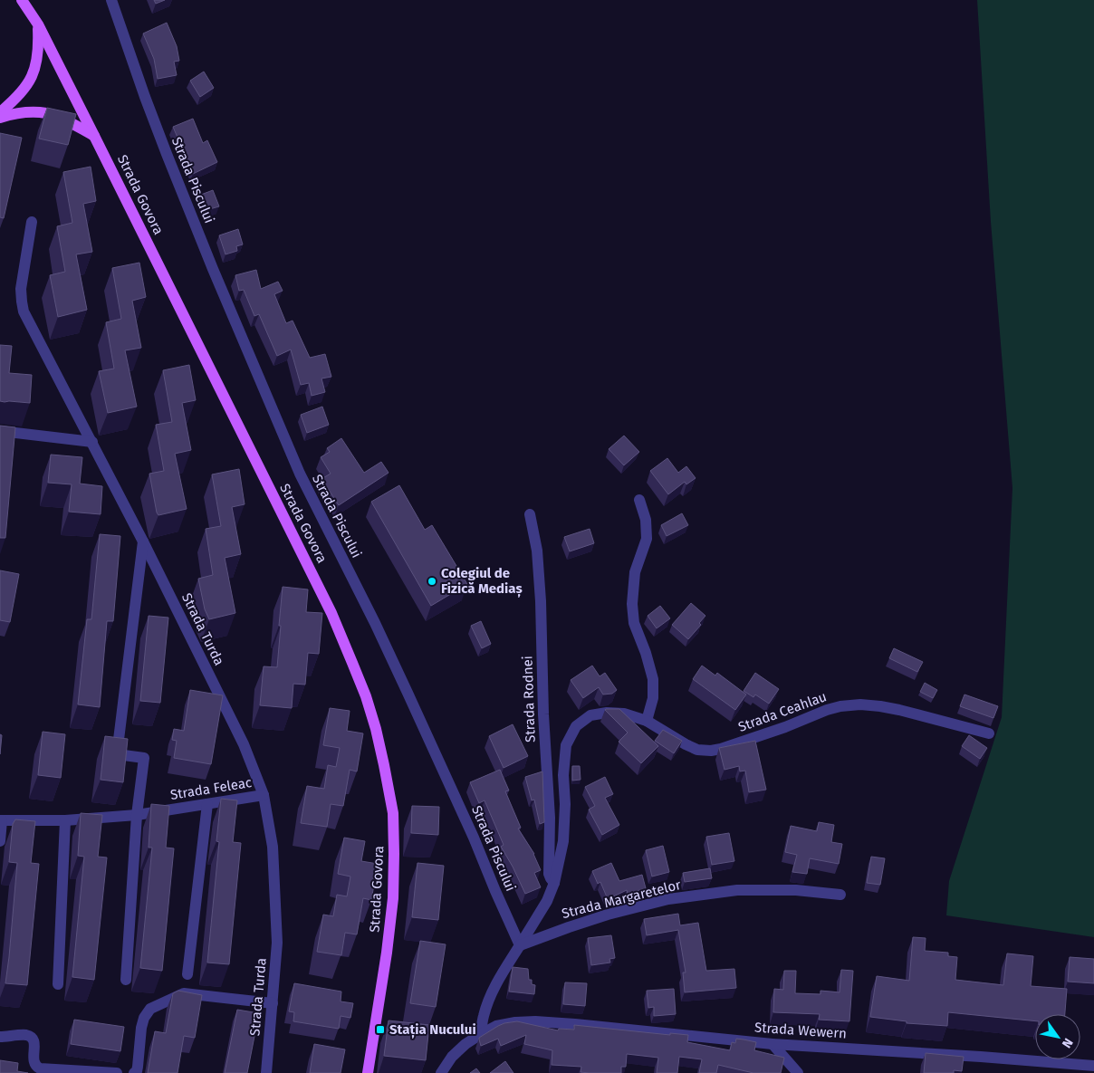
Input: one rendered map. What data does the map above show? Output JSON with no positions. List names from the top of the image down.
{
  "streets": {
    "main road": ["Strada Govora"],
    "street": [
      "Strada Piscului",
      "Strada Turda",
      "Strada Rodnei",
      "Strada Ceahlau",
      "Strada Feleac",
      "Strada Margaretelor",
      "Strada Wewern"
    ]
  },
  "crossings": [
    ["Strada Piscului", "Strada Ceahlau"],
    ["Strada Piscului", "Strada Margaretelor"],
    ["Strada Turda", "Strada Feleac"],
    ["Strada Rodnei", "Strada Ceahlau"],
    ["Strada Ceahlau", "Strada Margaretelor"]
  ],
  "places": {
    "other": ["Colegiul de Fizică Mediaș"],
    "transit": ["Stația Nucului"]
  },
  "north": "bottom right"
}
